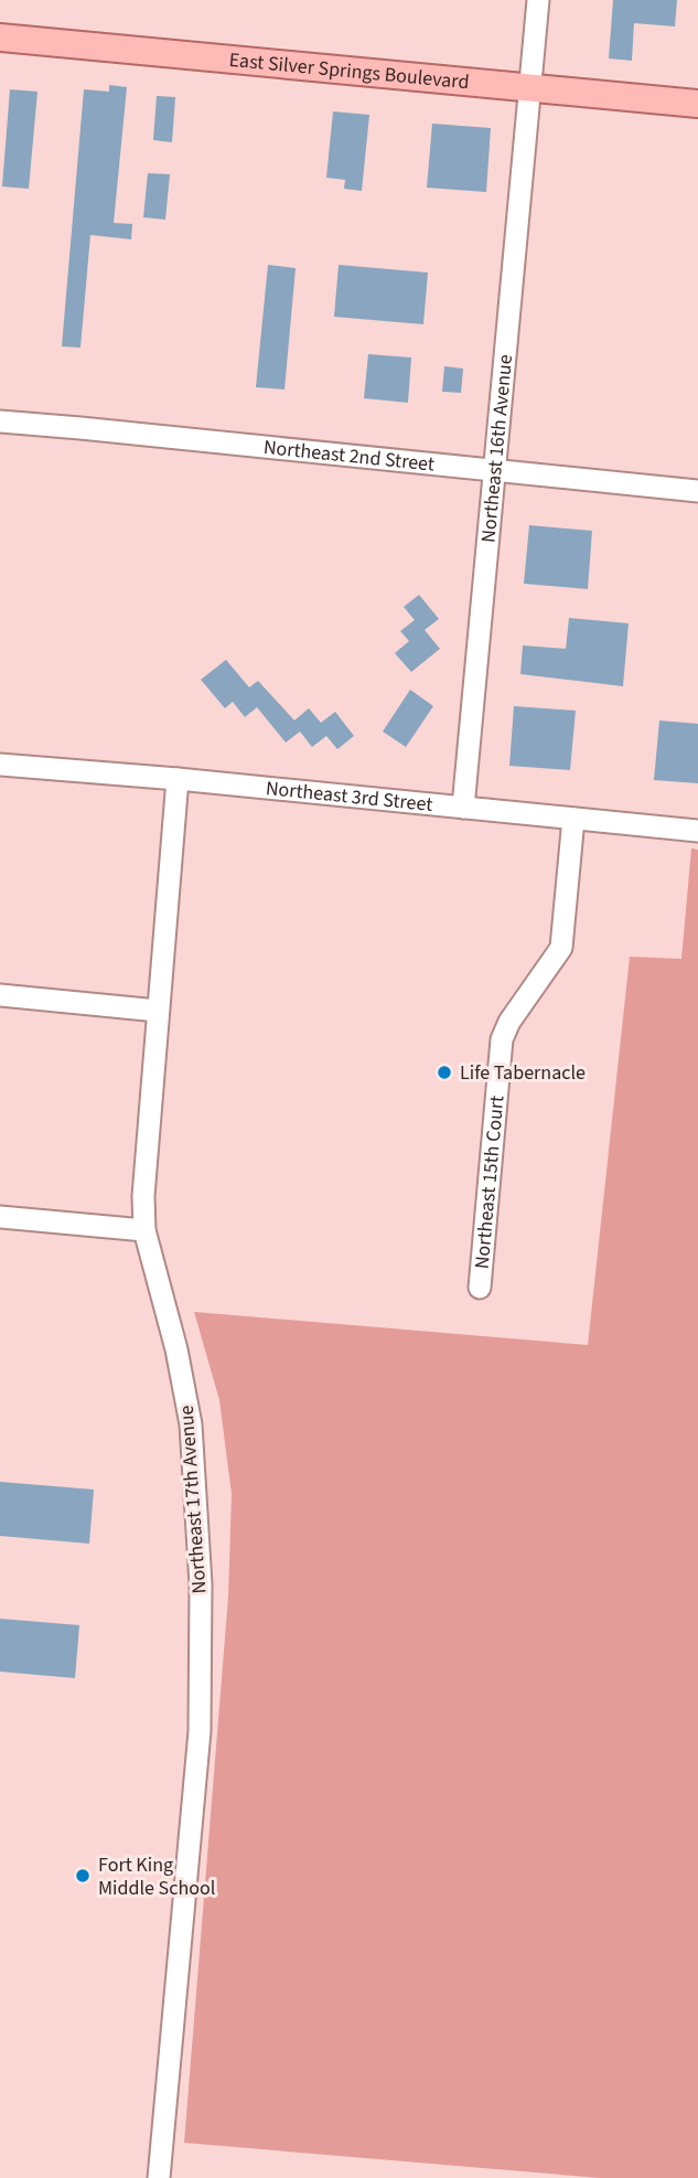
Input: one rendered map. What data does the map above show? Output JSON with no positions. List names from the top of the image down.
{
  "streets": {
    "main road": ["East Silver Springs Boulevard"],
    "street": [
      "Northeast 16th Avenue",
      "Northeast 2nd Street",
      "Northeast 3rd Street",
      "Northeast 15th Court",
      "Northeast 17th Avenue"
    ]
  },
  "crossings": [
    ["East Silver Springs Boulevard", "Northeast 16th Avenue"],
    ["Northeast 16th Avenue", "Northeast 2nd Street"],
    ["Northeast 16th Avenue", "Northeast 3rd Street"],
    ["Northeast 3rd Street", "Northeast 15th Court"],
    ["Northeast 3rd Street", "Northeast 17th Avenue"]
  ],
  "places": ["Life Tabernacle", "Fort King Middle School"]
}
